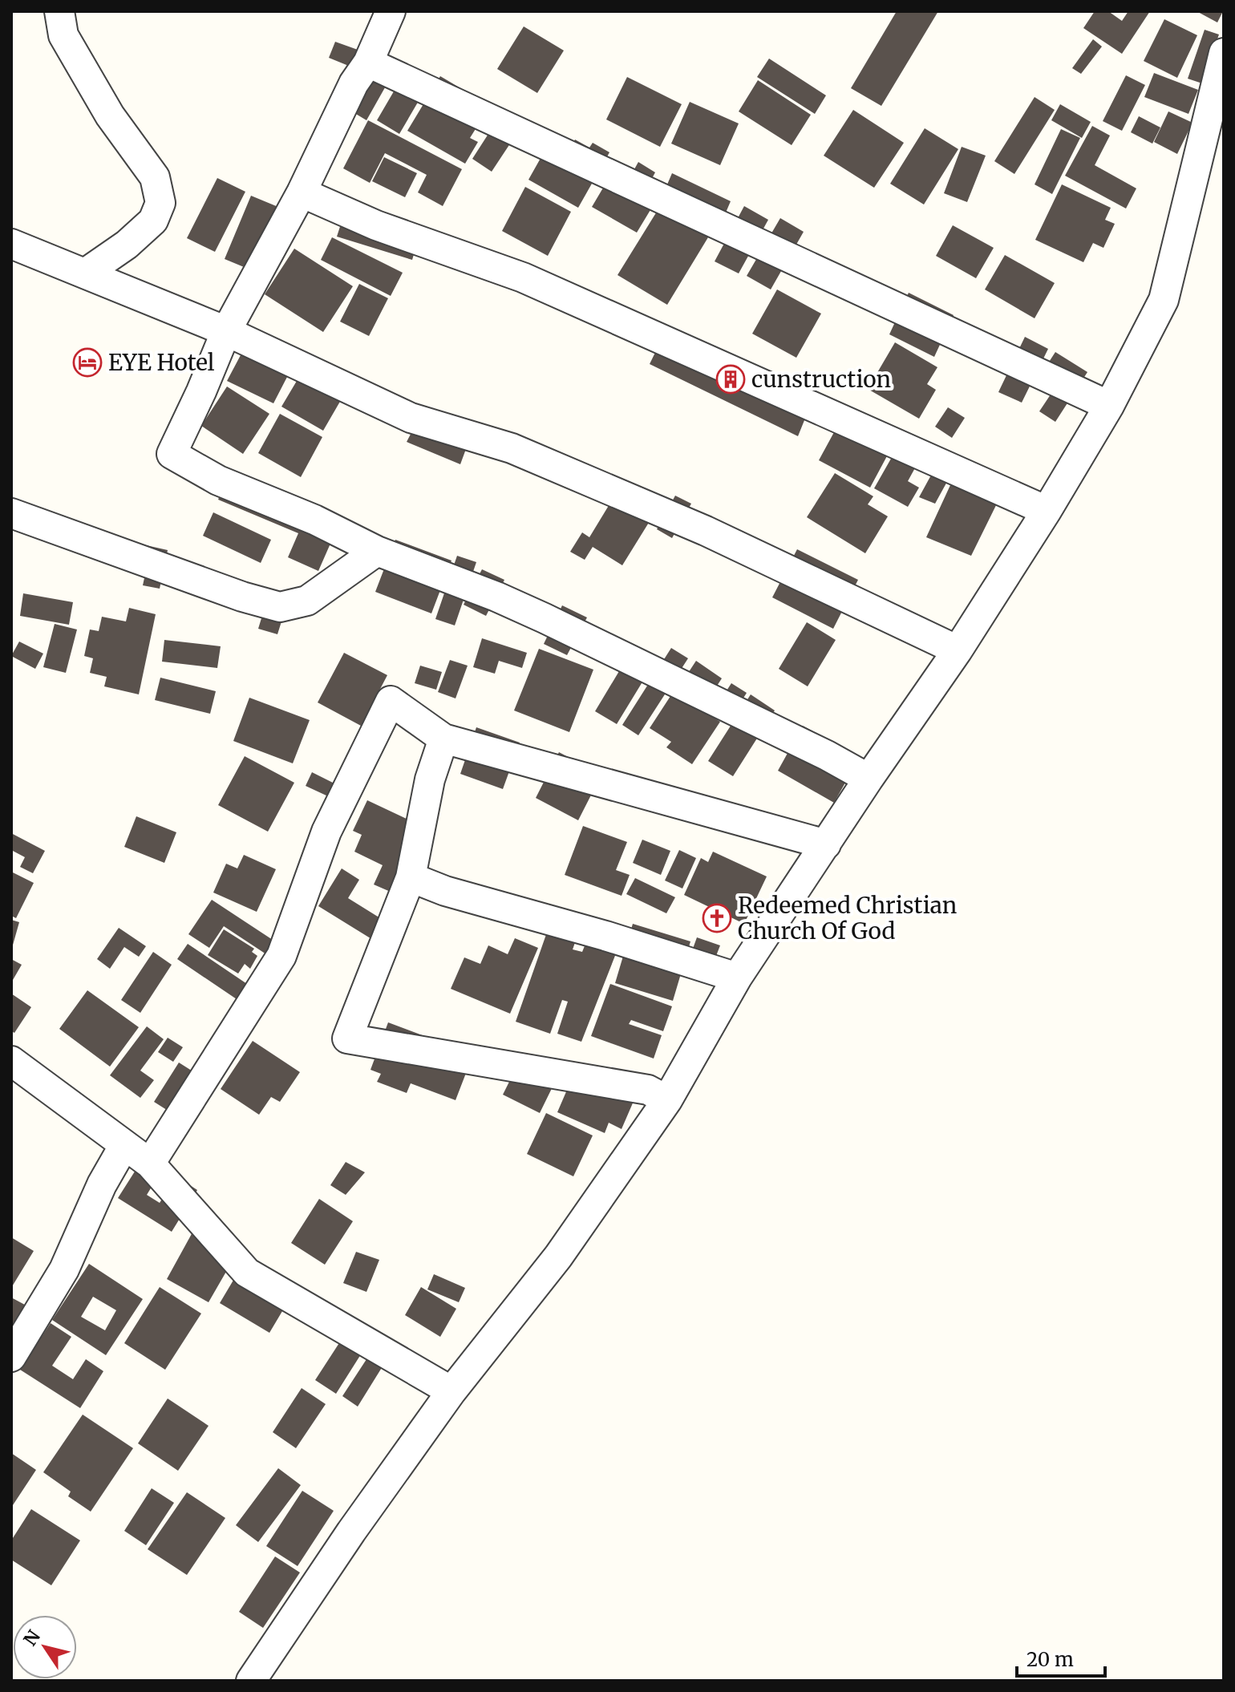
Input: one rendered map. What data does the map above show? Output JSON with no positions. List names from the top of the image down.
{
  "places": {
    "hotel": ["EYE Hotel"],
    "building": ["cunstruction"],
    "church": ["Redeemed Christian Church Of God"]
  },
  "scale_bar": "20 m",
  "north": "top left"
}
